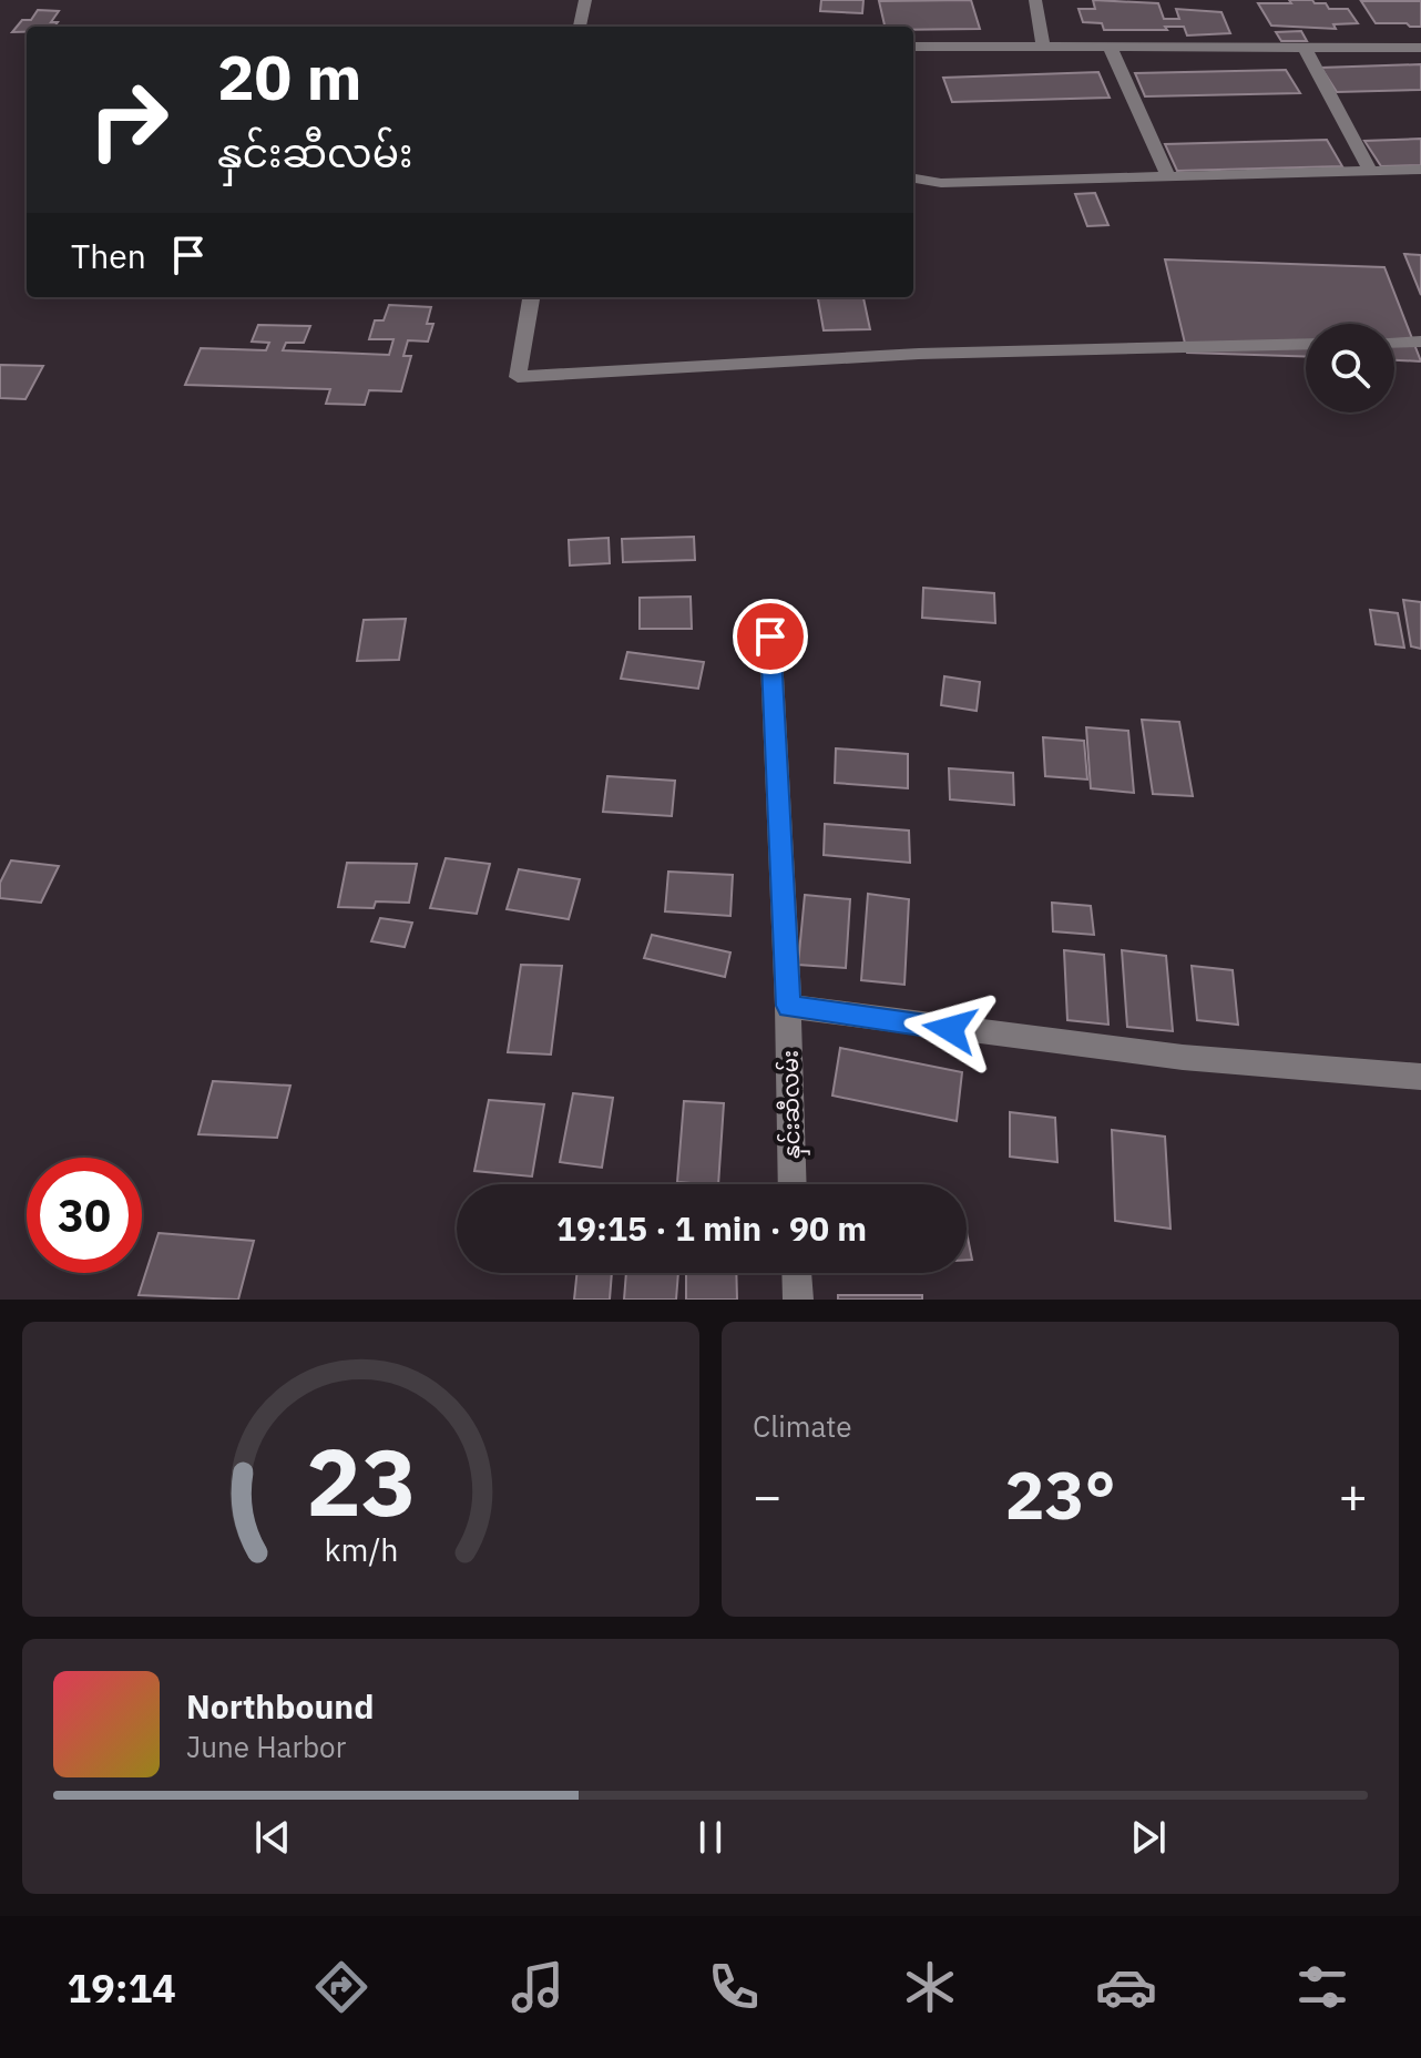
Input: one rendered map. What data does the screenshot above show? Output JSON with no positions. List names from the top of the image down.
{
  "streets": {
    "street": ["နှင်းဆီလမ်း"]
  },
  "page": {
    "turn": ["20 m", "နှင်းဆီလမ်း"],
    "then": "Then",
    "limit": "30",
    "trip": "19:15 · 1 min · 90 m",
    "tile": "Climate",
    "heat": ["−", "23°", "+"],
    "song": ["Northbound", "June Harbor"],
    "tabs": "19:14",
    "gauge": ["23", "km/h"]
  }
}
